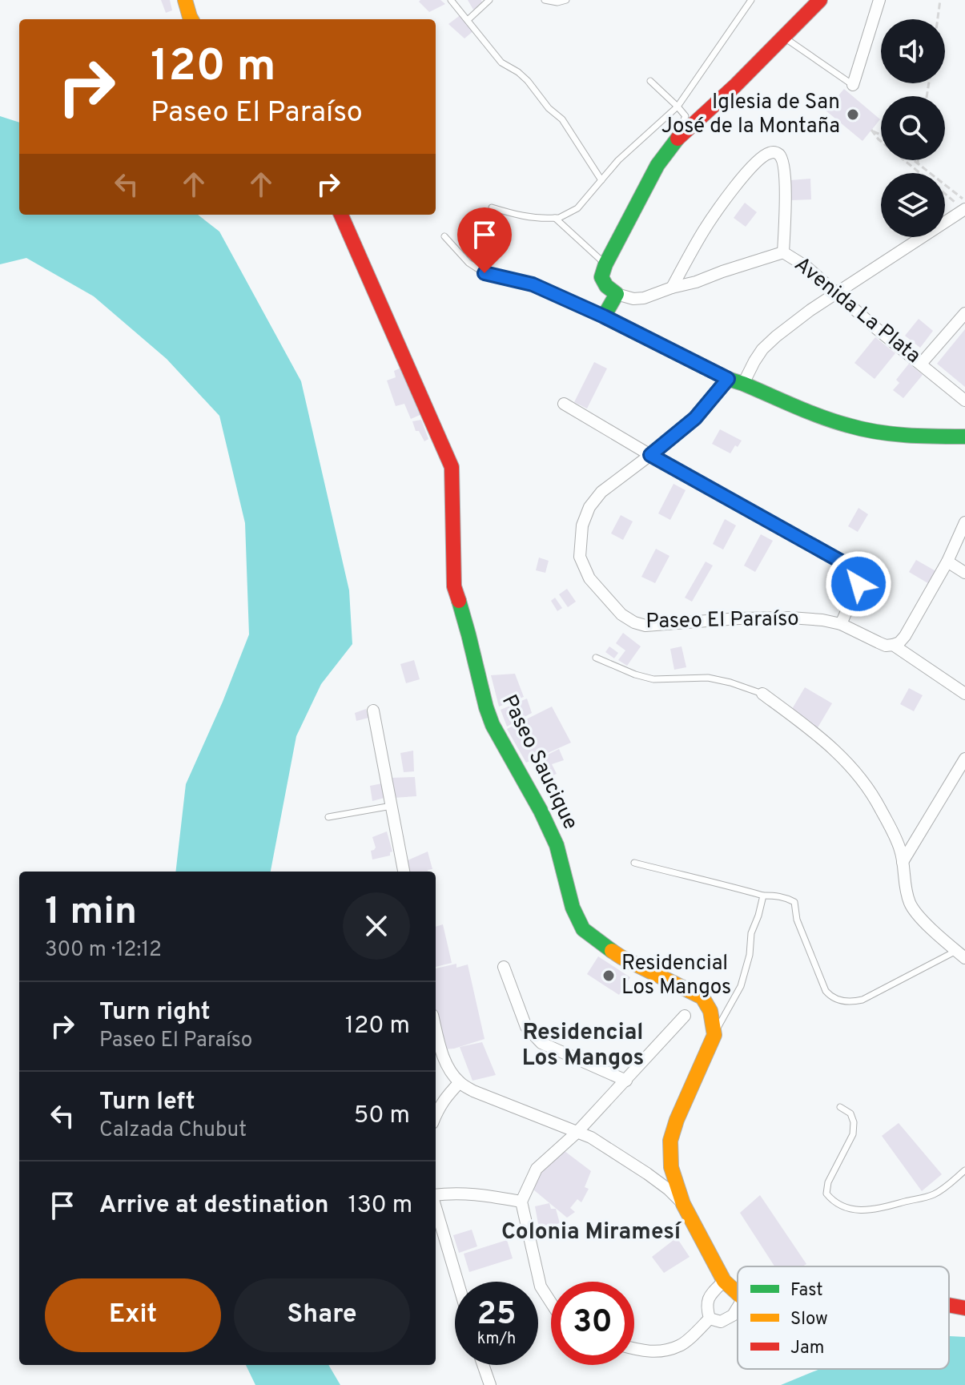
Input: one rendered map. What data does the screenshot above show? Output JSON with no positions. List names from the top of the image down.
{
  "streets": {
    "street": ["Avenida La Plata", "Paseo El Paraíso", "Paseo Saucique"]
  },
  "districts": ["Residencial Los Mangos", "Colonia Miramesí"],
  "places": ["Iglesia de San José de la Montaña", "Residencial Los Mangos"],
  "legend": ["Fast", "Slow", "Jam"],
  "page": {
    "turn": ["120 m", "Paseo El Paraíso"],
    "heading": ["1 min", "300 m · 12:12"],
    "list": [
      {
        "name": "Turn right",
        "note": "Paseo El Paraíso",
        "value": "120 m"
      },
      {
        "name": "Turn left",
        "note": "Calzada Chubut",
        "value": "50 m"
      },
      {
        "name": "Arrive at destination",
        "value": "130 m"
      }
    ],
    "buttons": ["Exit", "Share"],
    "speed": "25 km/h",
    "limit": "30"
  }
}
